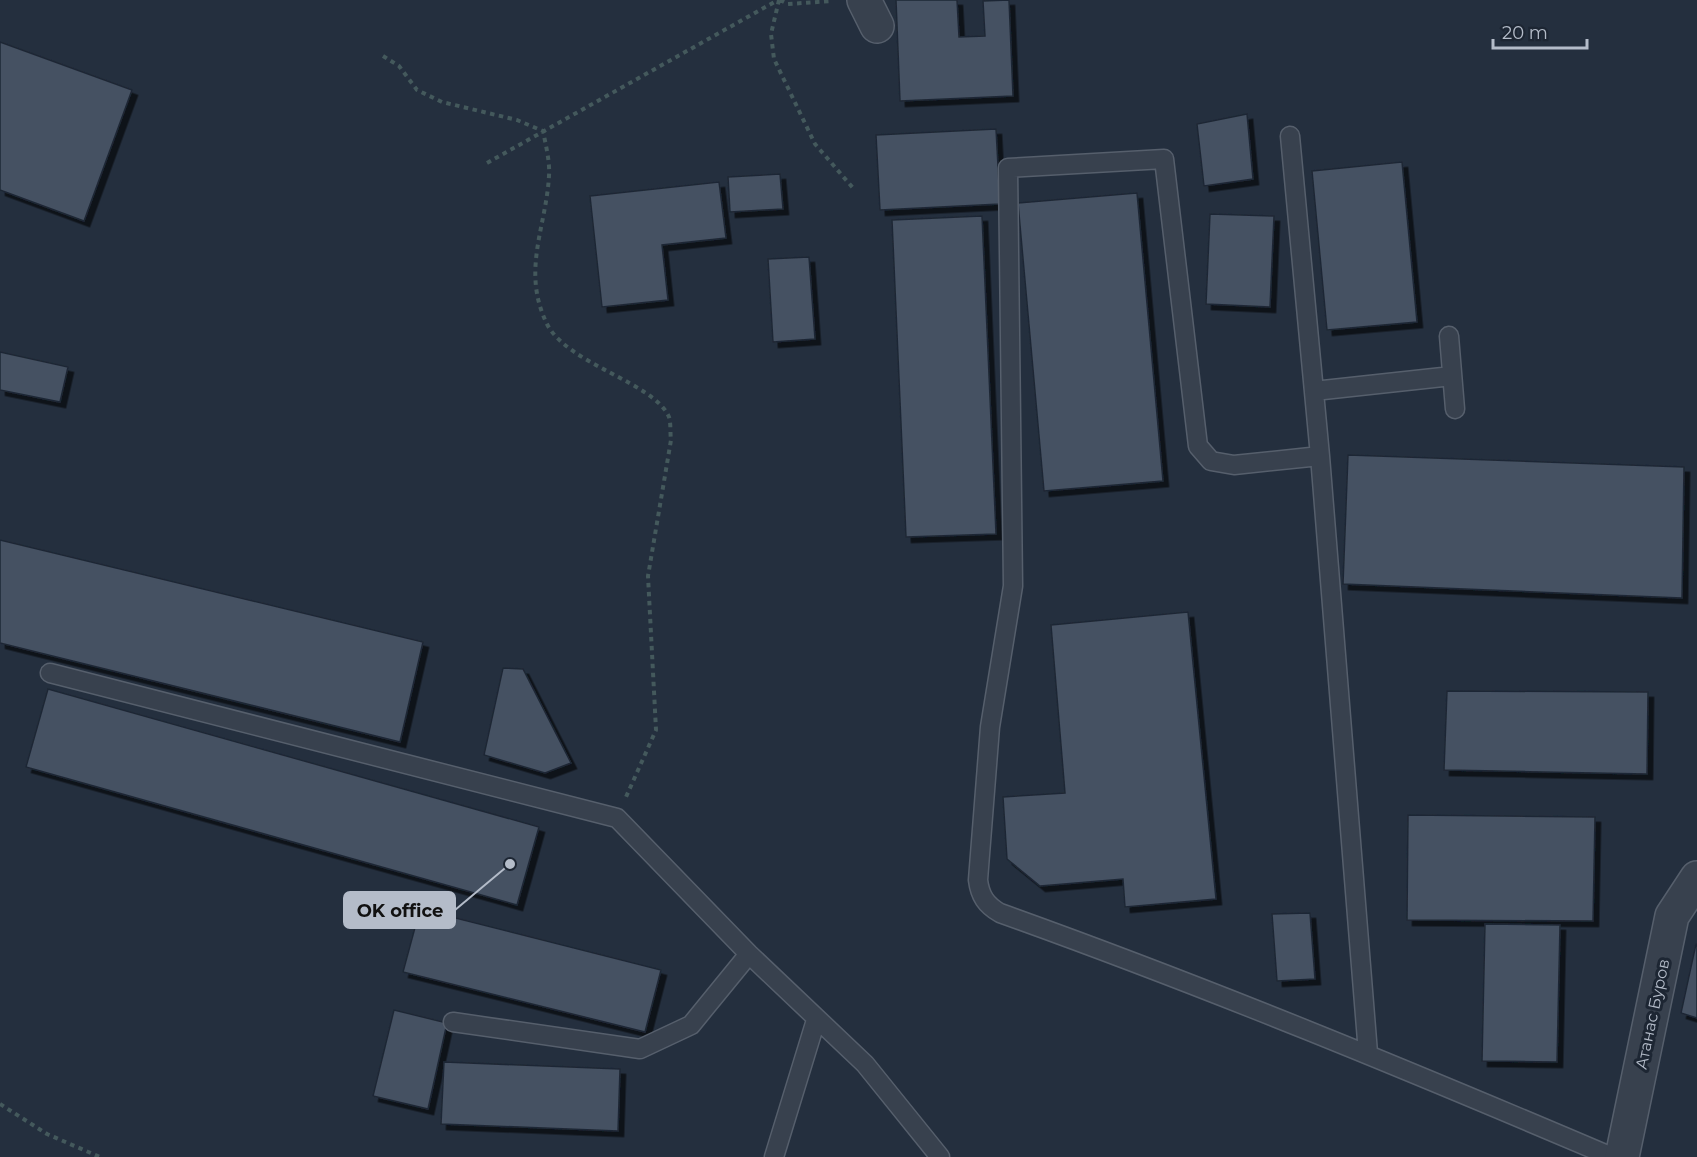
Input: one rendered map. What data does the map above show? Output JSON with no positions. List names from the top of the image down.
{
  "streets": {
    "street": ["Атанас Буров"]
  },
  "places": ["OK office"],
  "scale_bar": "20 m"
}
